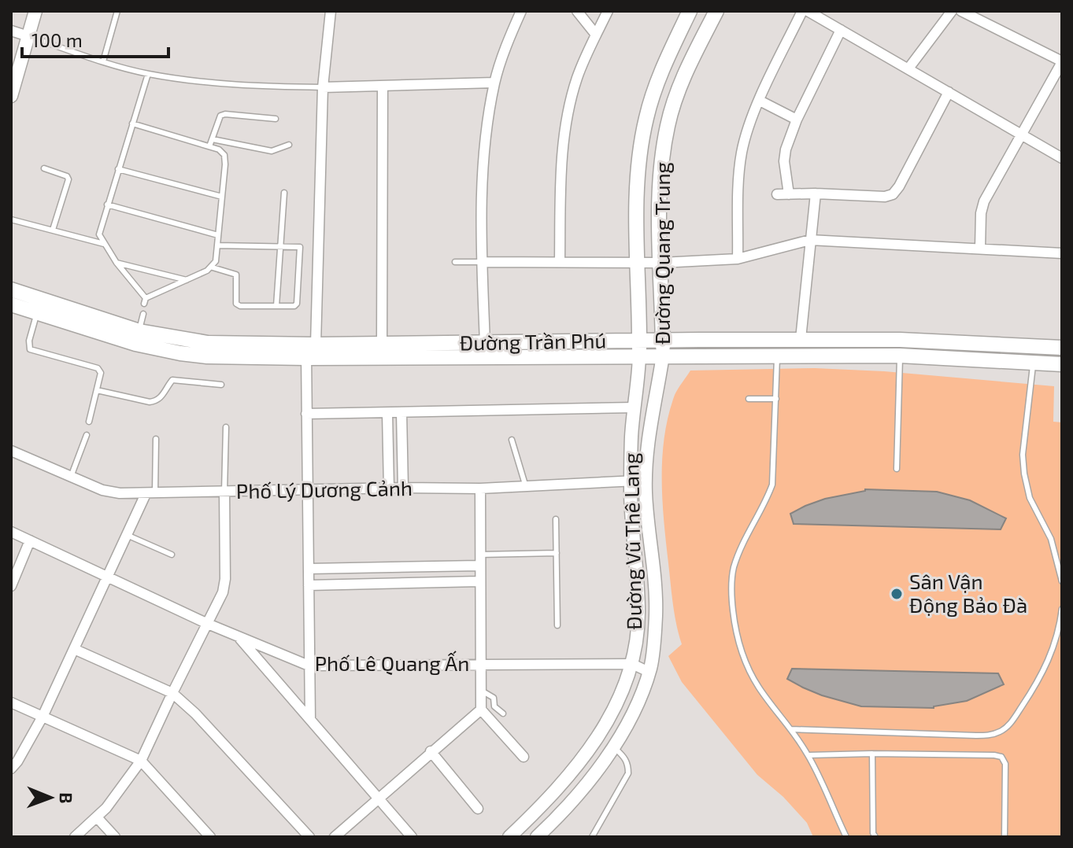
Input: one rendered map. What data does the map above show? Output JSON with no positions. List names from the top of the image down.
{
  "streets": {
    "main road": ["Đường Quang Trung", "Đường Trần Phú"],
    "street": ["Phố Lý Dương Cảnh", "Đường Vũ Thê Lang", "Phố Lê Quang Ấn"]
  },
  "crossings": [
    ["Đường Quang Trung", "Đường Trần Phú"],
    ["Đường Quang Trung", "Đường Vũ Thê Lang"],
    ["Đường Trần Phú", "Đường Vũ Thê Lang"],
    ["Phố Lý Dương Cảnh", "Đường Vũ Thê Lang"],
    ["Đường Vũ Thê Lang", "Phố Lê Quang Ấn"]
  ],
  "places": ["Sân Vận Động Bảo Đà"],
  "scale_bar": "100 m",
  "north": "right"
}
